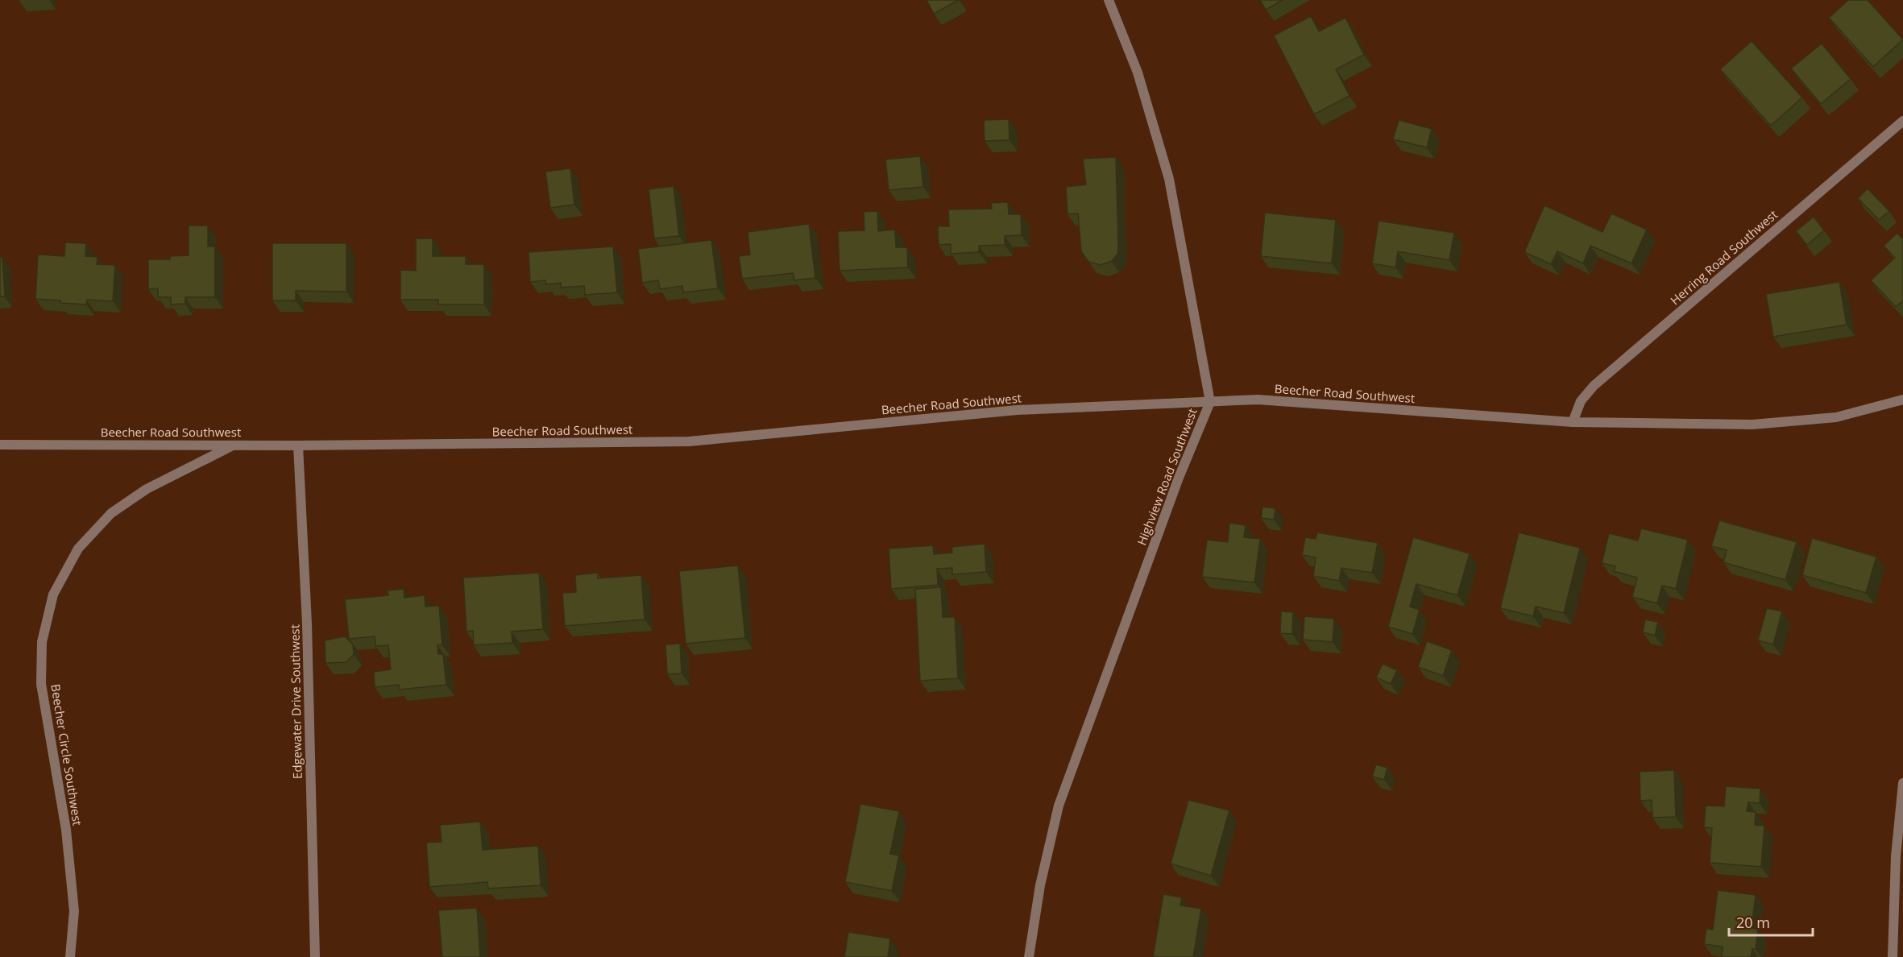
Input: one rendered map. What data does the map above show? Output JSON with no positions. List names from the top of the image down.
{
  "streets": {
    "street": [
      "Herring Road Southwest",
      "Beecher Road Southwest",
      "Highview Road Southwest",
      "Edgewater Drive Southwest",
      "Beecher Circle Southwest"
    ]
  },
  "crossings": [
    ["Herring Road Southwest", "Beecher Road Southwest"],
    ["Beecher Road Southwest", "Highview Road Southwest"],
    ["Beecher Road Southwest", "Edgewater Drive Southwest"],
    ["Beecher Road Southwest", "Beecher Circle Southwest"]
  ],
  "scale_bar": "20 m"
}
